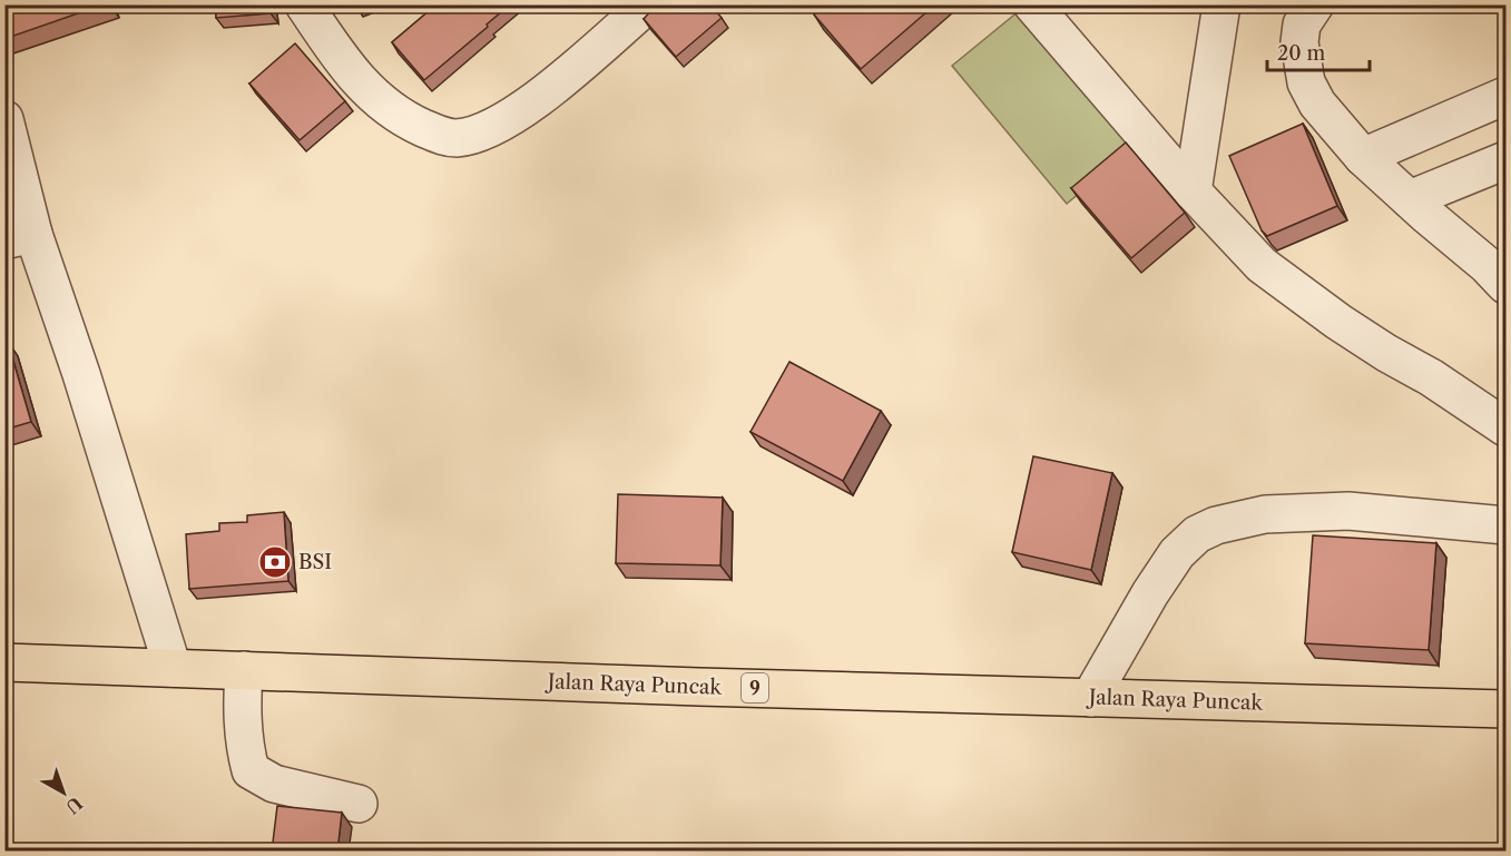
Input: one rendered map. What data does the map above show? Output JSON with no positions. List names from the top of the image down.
{
  "streets": {
    "highway": ["Jalan Raya Puncak", "9"]
  },
  "places": {
    "bank": ["BSI"]
  },
  "scale_bar": "20 m",
  "north": "bottom right"
}
